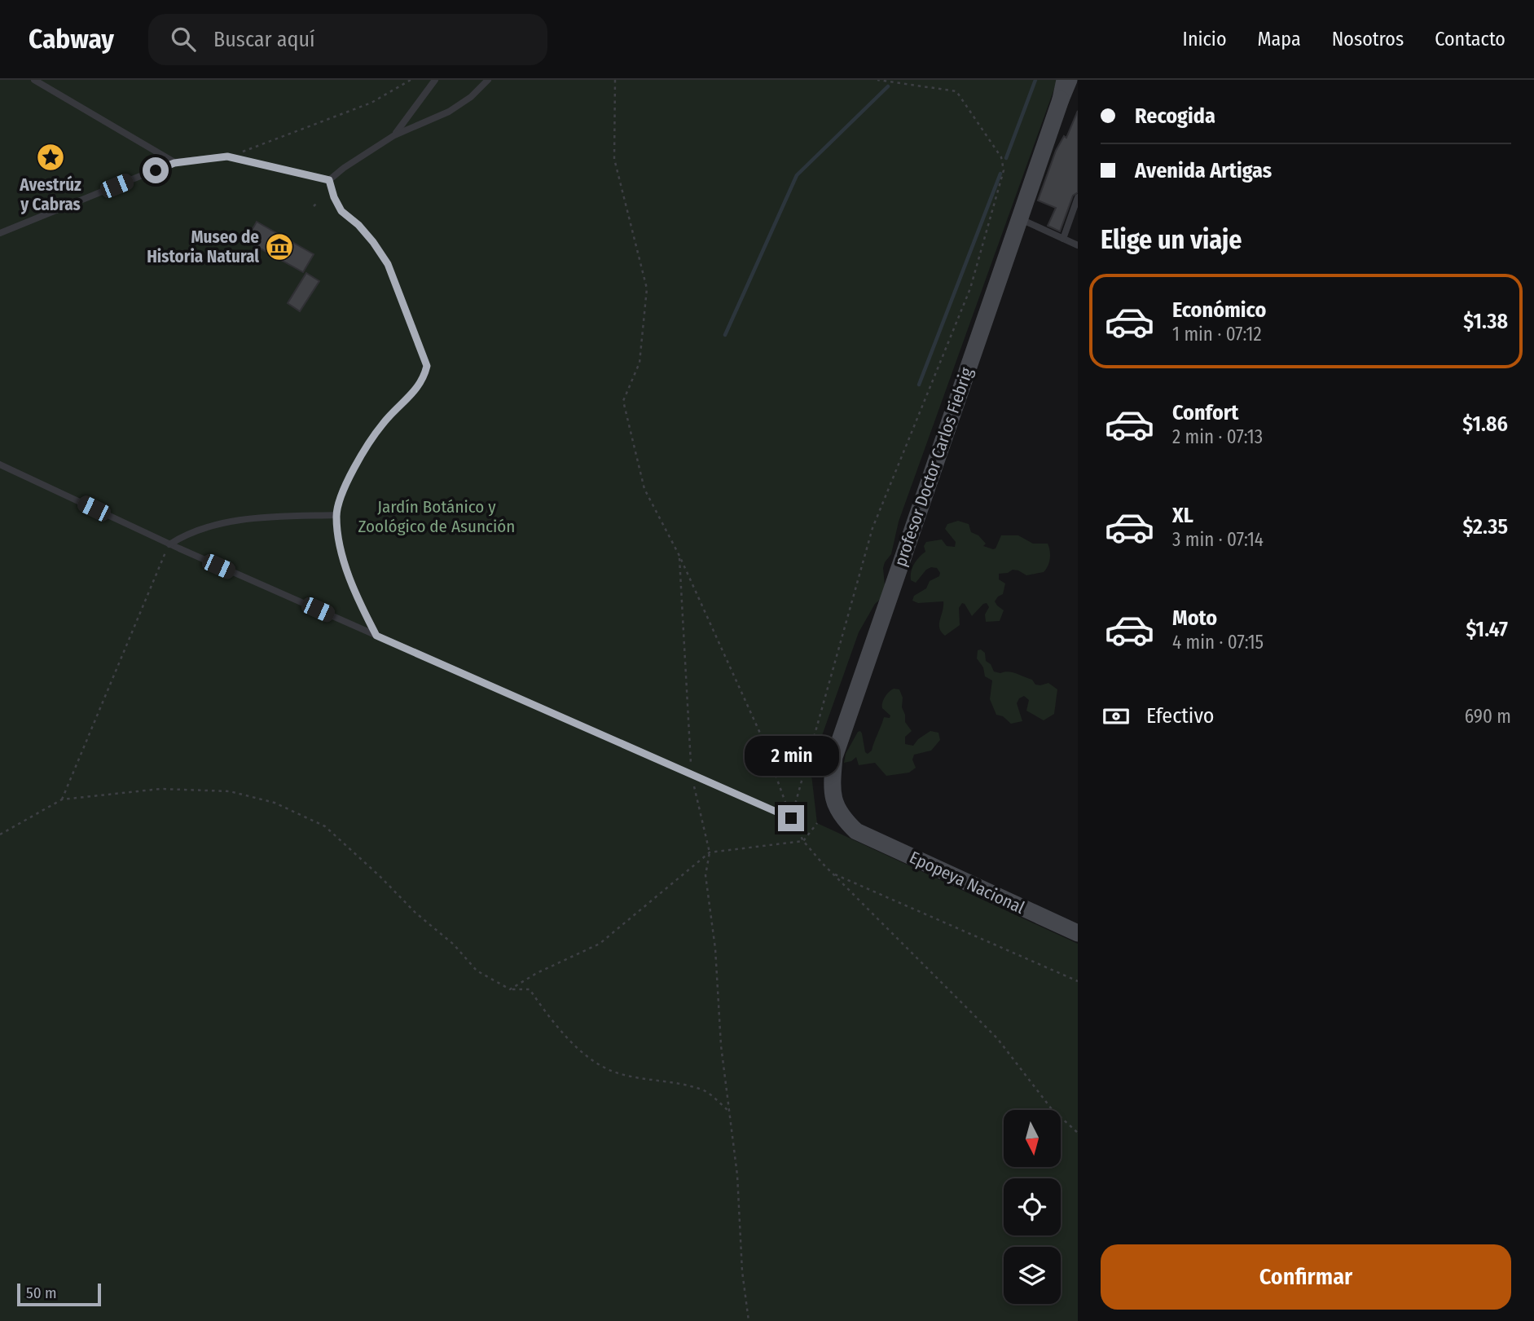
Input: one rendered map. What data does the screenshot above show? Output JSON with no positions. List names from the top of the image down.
{
  "streets": {
    "street": ["profesor Doctor Carlos Fiebrig", "Epopeya Nacional"]
  },
  "crossings": [
    ["profesor Doctor Carlos Fiebrig", "Epopeya Nacional"]
  ],
  "parks": ["Jardín Botánico y Zoológico de Asunción"],
  "places": {
    "place": ["Avestrúz y Cabras"],
    "museum": ["Museo de Historia Natural"]
  },
  "scale_bar": "50 m",
  "north": "bottom",
  "page": {
    "header": "Cabway",
    "search": "Buscar aquí",
    "nav": [
      "Inicio",
      "Mapa",
      "Nosotros",
      "Contacto"
    ],
    "banner": ["Recogida", "Avenida Artigas"],
    "heading": "Elige un viaje",
    "list": [
      {
        "name": "Económico",
        "note": "1 min · 07:12",
        "value": "$1.38"
      },
      {
        "name": "Confort",
        "note": "2 min · 07:13",
        "value": "$1.86"
      },
      {
        "name": "XL",
        "note": "3 min · 07:14",
        "value": "$2.35"
      },
      {
        "name": "Moto",
        "note": "4 min · 07:15",
        "value": "$1.47"
      }
    ],
    "pay": ["Efectivo", "690 m"],
    "bubble": "2 min",
    "buttons": "Confirmar",
    "scale": "50 m"
  }
}
